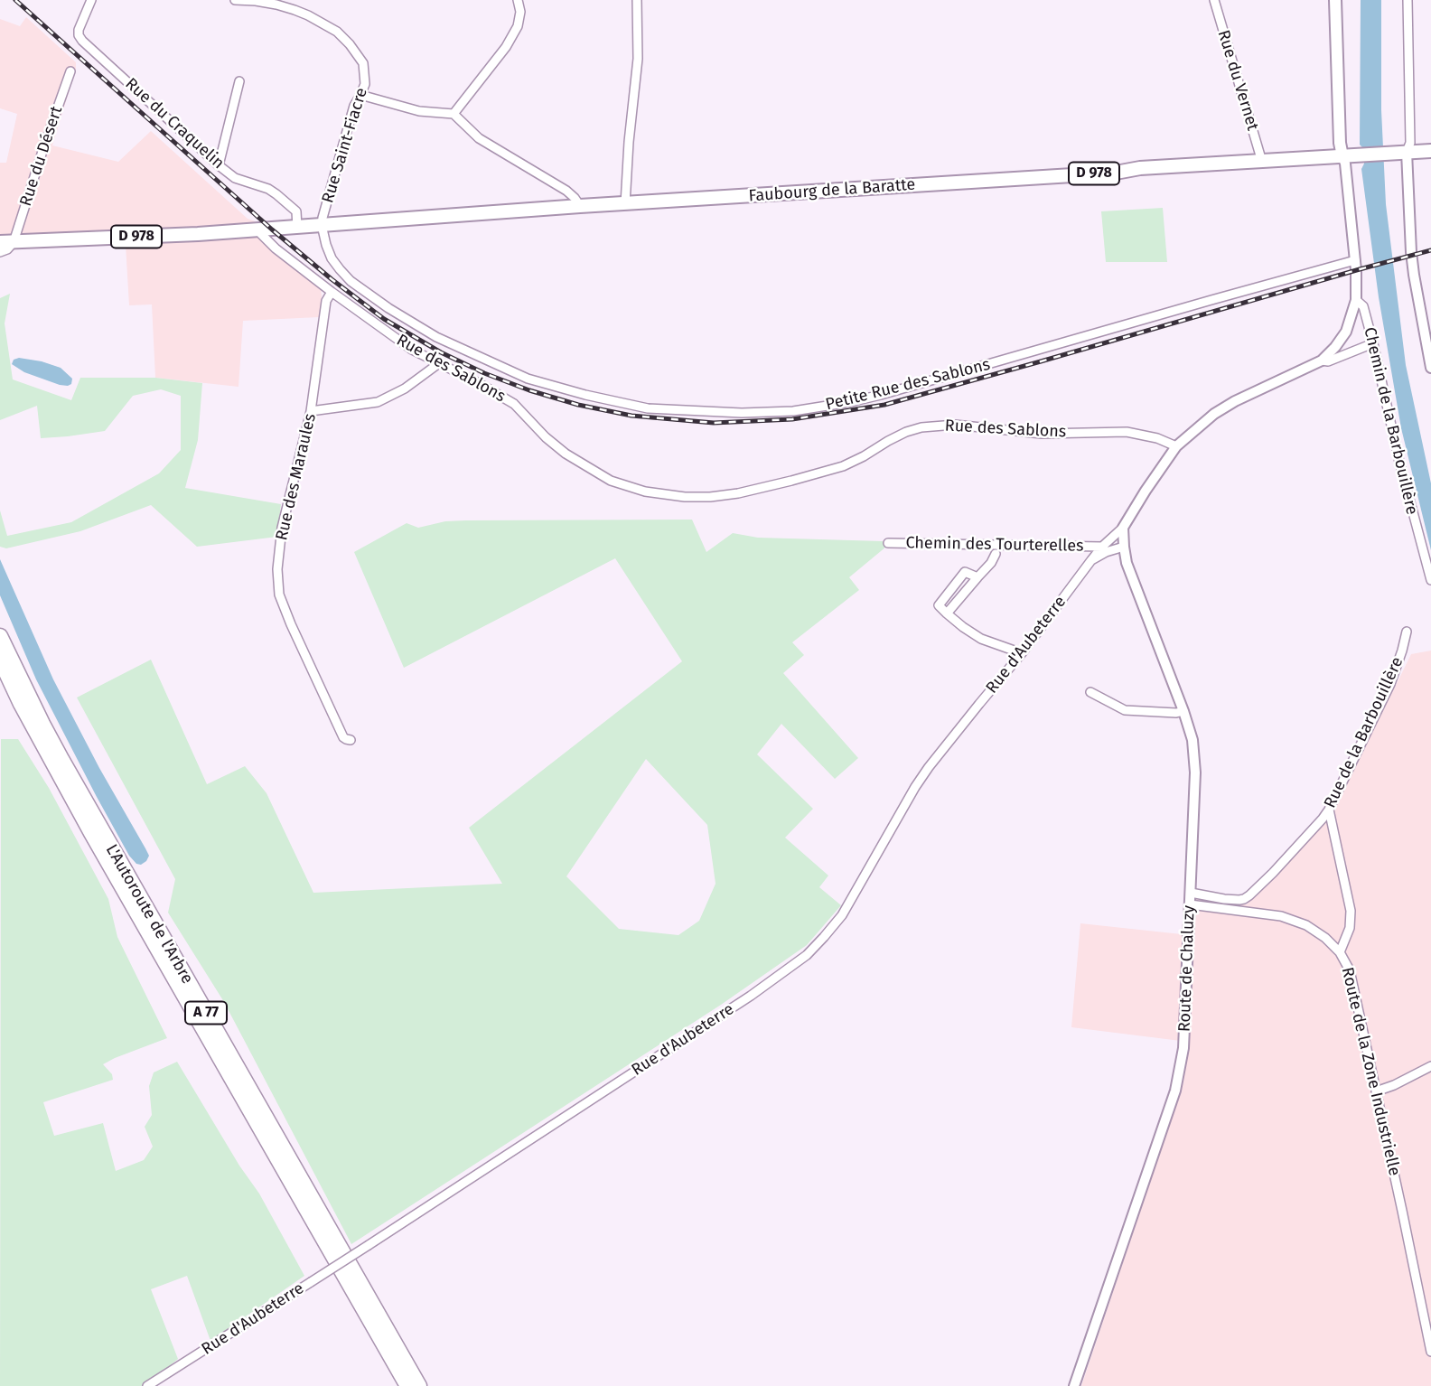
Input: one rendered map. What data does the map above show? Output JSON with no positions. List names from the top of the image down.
{
  "streets": {
    "highway": ["L'Autoroute de l'Arbre", "A 77"],
    "main road": ["D 978", "Faubourg de la Baratte"],
    "street": [
      "Rue du Vernet",
      "Rue du Craquelin",
      "Rue Saint-Fiacre",
      "Rue du Désert",
      "Rue des Sablons",
      "Petite Rue des Sablons",
      "Chemin de la Barbouillère",
      "Rue des Maraules",
      "Chemin des Tourterelles",
      "Rue d'Aubeterre",
      "Rue de la Barbouillère",
      "Route de Chaluzy",
      "Route de la Zone Industrielle"
    ]
  },
  "crossings": [
    ["Rue du Vernet", "Faubourg de la Baratte"],
    ["Rue du Craquelin", "D 978"],
    ["Rue Saint-Fiacre", "D 978"],
    ["Rue Saint-Fiacre", "Faubourg de la Baratte"],
    ["Rue Saint-Fiacre", "Petite Rue des Sablons"],
    ["Rue du Désert", "D 978"],
    ["D 978", "Faubourg de la Baratte"],
    ["D 978", "Petite Rue des Sablons"],
    ["Faubourg de la Baratte", "Petite Rue des Sablons"],
    ["Rue des Sablons", "Rue des Maraules"],
    ["Chemin des Tourterelles", "Rue d'Aubeterre"],
    ["Rue d'Aubeterre", "Route de Chaluzy"],
    ["Rue de la Barbouillère", "Route de Chaluzy"],
    ["Route de Chaluzy", "Route de la Zone Industrielle"]
  ]
}
